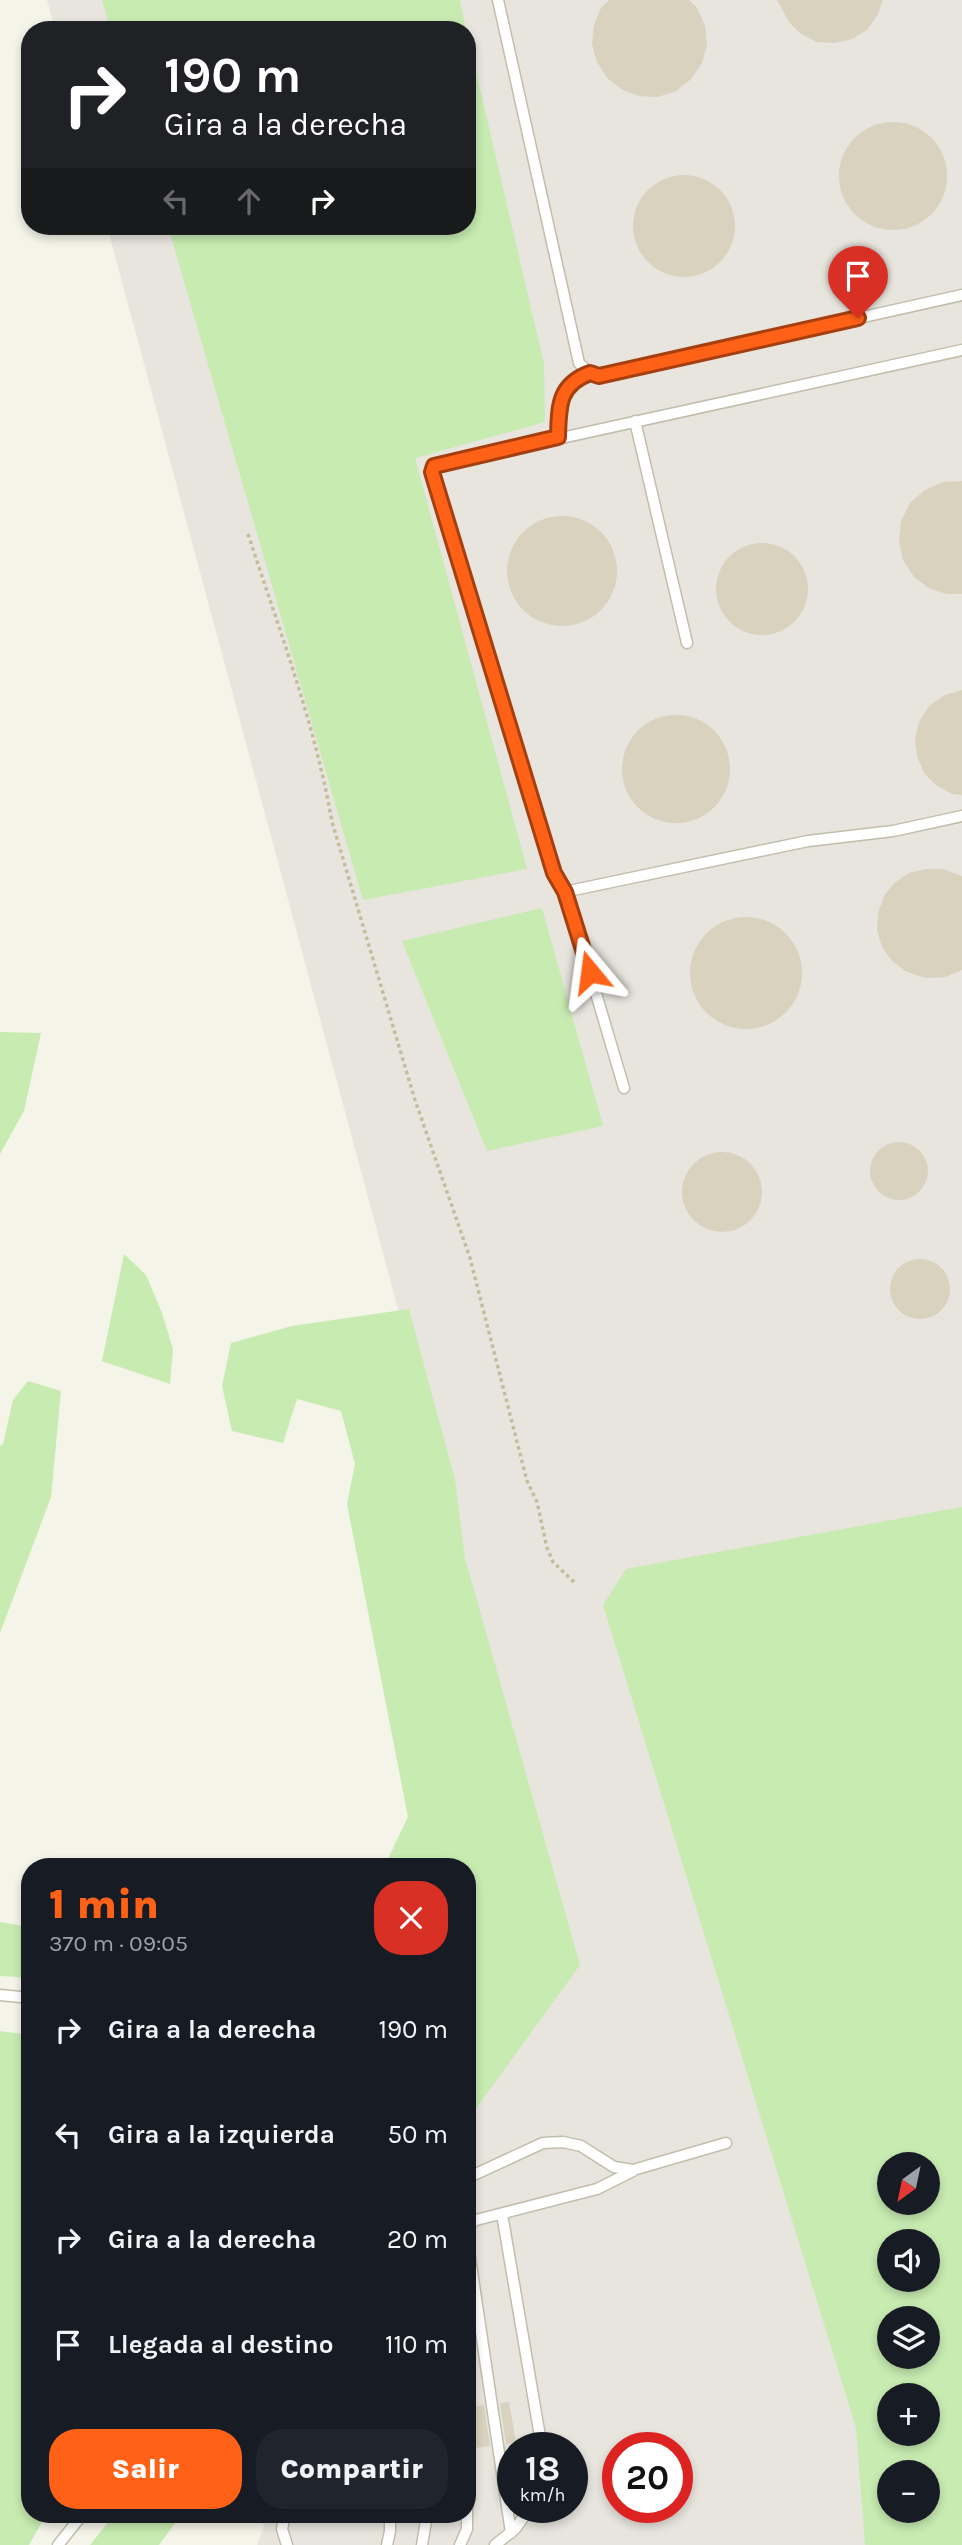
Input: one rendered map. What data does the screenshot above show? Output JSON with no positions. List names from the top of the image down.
{
  "north": "bottom left",
  "page": {
    "turn": ["190 m", "Gira a la derecha"],
    "heading": ["1 min", "370 m · 09:05"],
    "list": [
      {
        "name": "Gira a la derecha",
        "value": "190 m"
      },
      {
        "name": "Gira a la izquierda",
        "value": "50 m"
      },
      {
        "name": "Gira a la derecha",
        "value": "20 m"
      },
      {
        "name": "Llegada al destino",
        "value": "110 m"
      }
    ],
    "map_buttons": ["+", "−"],
    "buttons": ["Salir", "Compartir"],
    "speed": "18 km/h",
    "limit": "20"
  }
}
